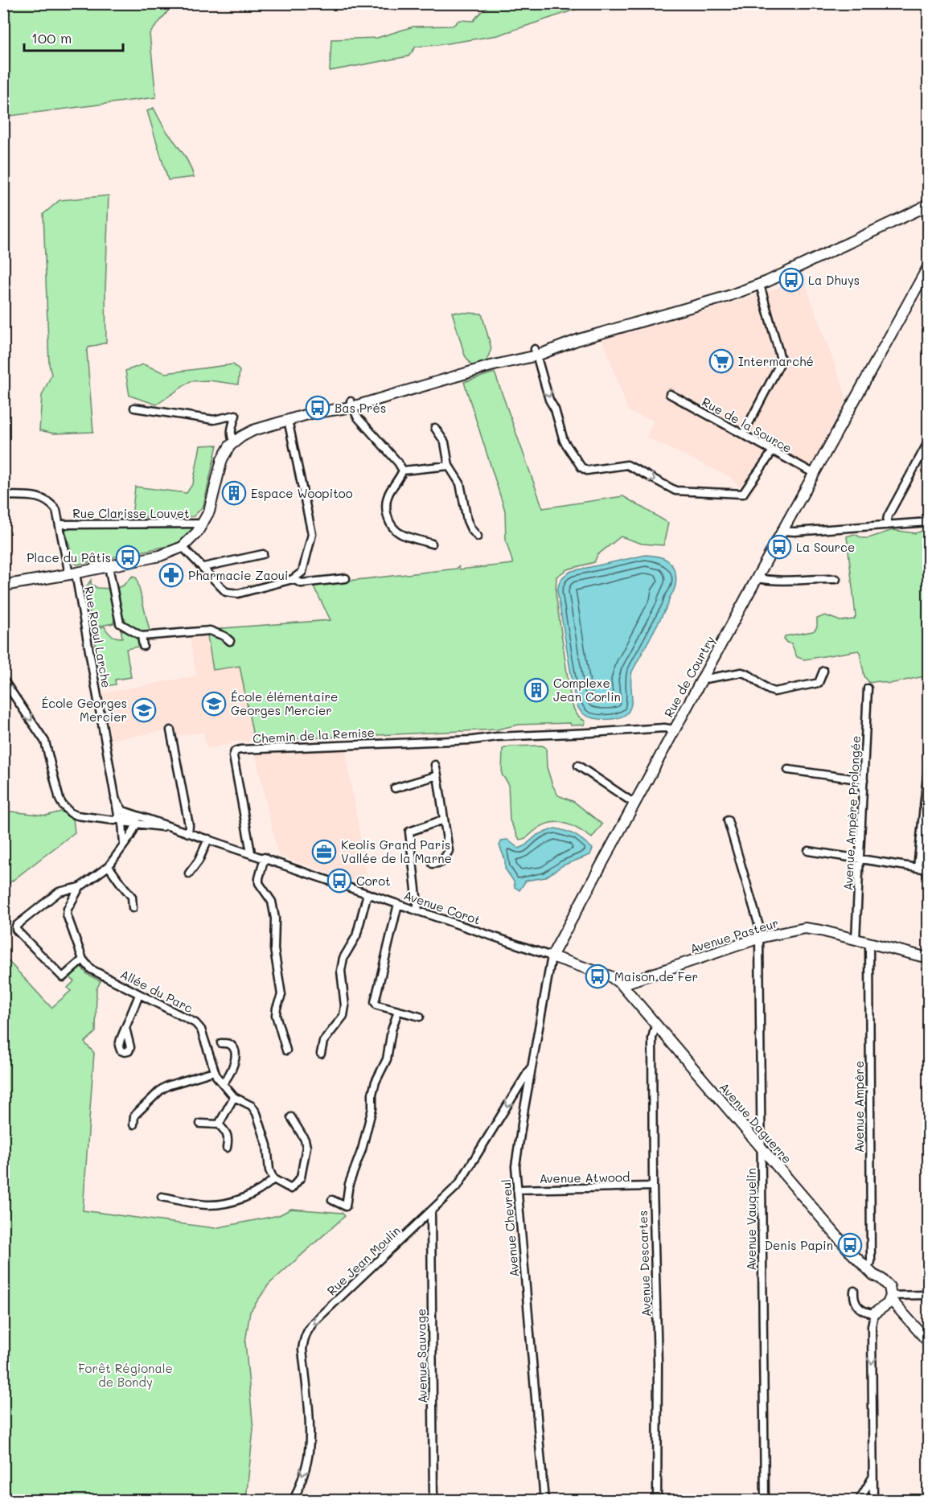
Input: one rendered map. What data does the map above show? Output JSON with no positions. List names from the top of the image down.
{
  "streets": {
    "street": [
      "Rue de la Source",
      "Rue Clarisse Louvet",
      "Rue Raoul Larche",
      "Rue de Courtry",
      "Chemin de la Remise",
      "Avenue Ampère Prolongée",
      "Avenue Corot",
      "Avenue Pasteur",
      "Allée du Parc",
      "Avenue Ampère",
      "Avenue Daguerre",
      "Avenue Atwood",
      "Avenue Vauquelin",
      "Avenue Chevreul",
      "Rue Jean Moulin",
      "Avenue Descartes",
      "Avenue Sauvage"
    ]
  },
  "crossings": [
    ["Rue de la Source", "Rue de Courtry"],
    ["Rue Clarisse Louvet", "Rue Raoul Larche"],
    ["Rue Raoul Larche", "Avenue Corot"],
    ["Rue de Courtry", "Chemin de la Remise"],
    ["Rue de Courtry", "Avenue Corot"],
    ["Rue de Courtry", "Avenue Chevreul"],
    ["Chemin de la Remise", "Avenue Corot"],
    ["Avenue Ampère Prolongée", "Avenue Pasteur"],
    ["Avenue Corot", "Avenue Chevreul"],
    ["Avenue Pasteur", "Avenue Ampère"],
    ["Avenue Pasteur", "Avenue Daguerre"],
    ["Avenue Pasteur", "Avenue Vauquelin"],
    ["Avenue Ampère", "Avenue Daguerre"],
    ["Avenue Daguerre", "Avenue Vauquelin"],
    ["Avenue Daguerre", "Avenue Descartes"],
    ["Avenue Atwood", "Avenue Chevreul"],
    ["Avenue Atwood", "Avenue Descartes"],
    ["Avenue Chevreul", "Rue Jean Moulin"],
    ["Rue Jean Moulin", "Avenue Sauvage"]
  ],
  "one_way": ["Rue Jean Moulin"],
  "parks": ["Forêt Régionale de Bondy"],
  "places": {
    "bus stop": [
      "La Dhuys",
      "Bas Prés",
      "La Source",
      "Place du Pâtis",
      "Corot",
      "Maison de Fer",
      "Denis Papin"
    ],
    "supermarket": ["Intermarché"],
    "building": ["Espace Woopitoo", "Complexe Jean Corlin"],
    "pharmacy": ["Pharmacie Zaoui"],
    "school or university": ["École élémentaire Georges Mercier", "École Georges Mercier"],
    "office": ["Keolis Grand Paris Vallée de la Marne"]
  },
  "scale_bar": "100 m"
}
